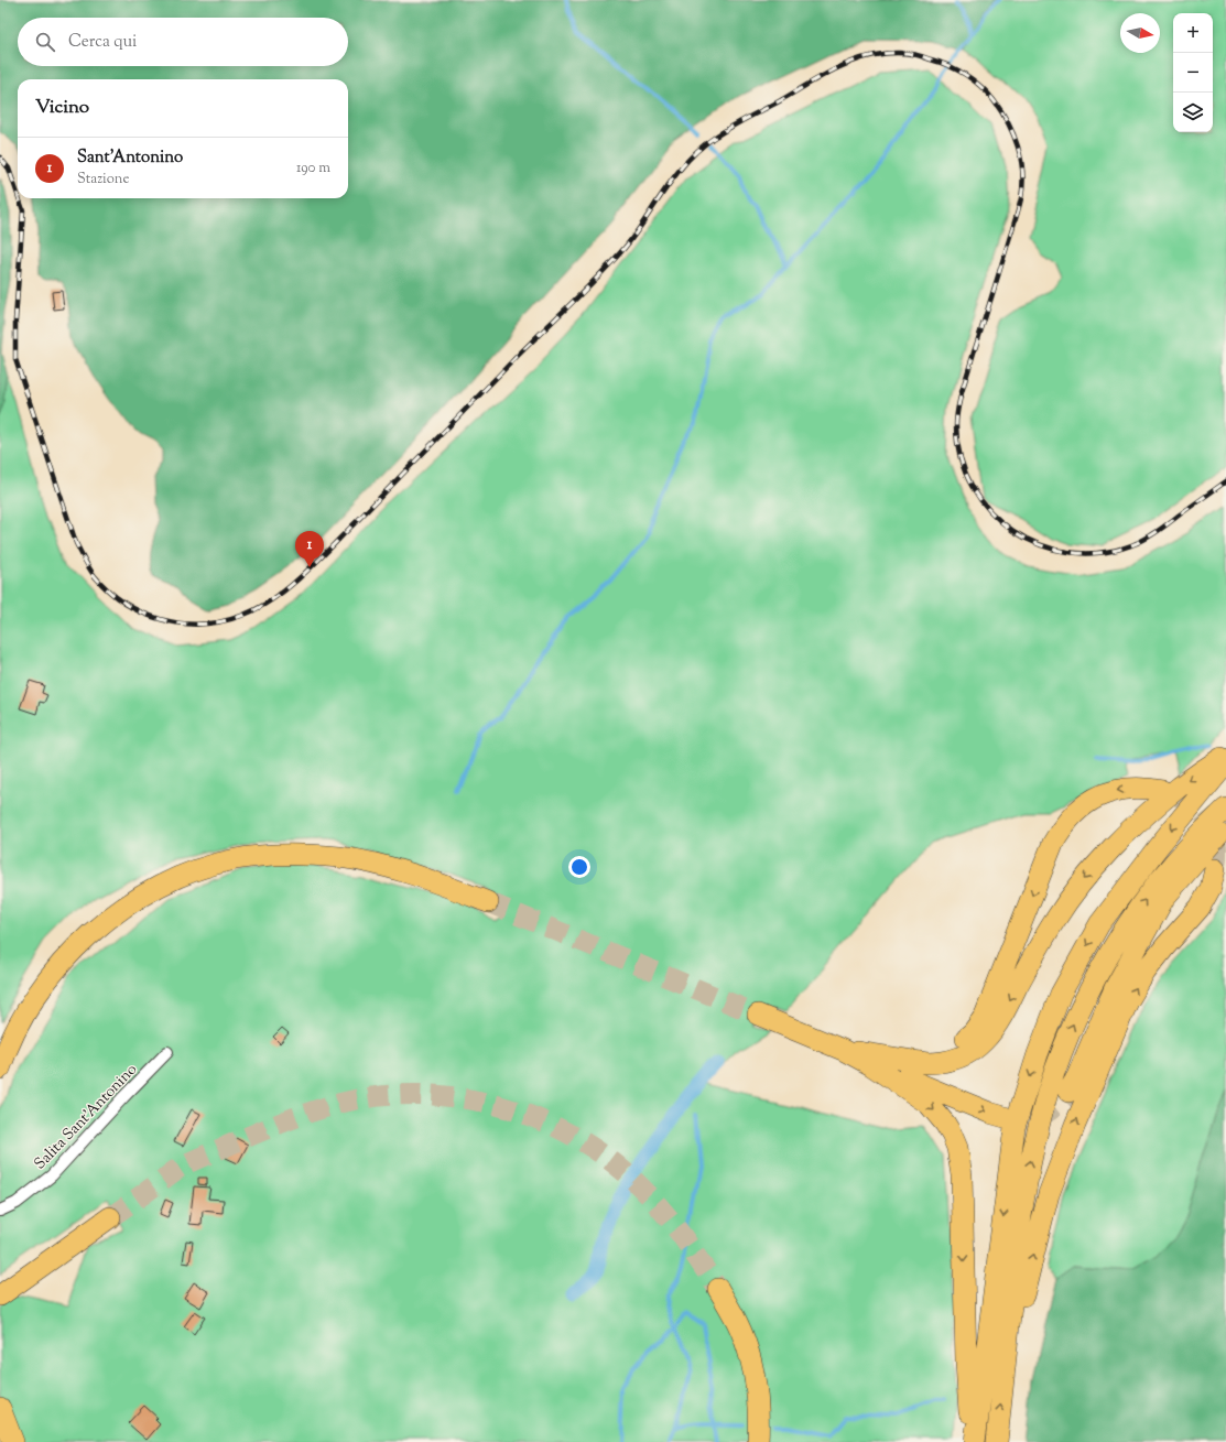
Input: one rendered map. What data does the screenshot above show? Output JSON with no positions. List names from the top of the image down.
{
  "streets": {
    "street": ["Salita Sant'Antonino"]
  },
  "north": "right",
  "page": {
    "map_buttons": ["+", "−"],
    "search": "Cerca qui",
    "heading": "Vicino",
    "list": [
      {
        "mark": "1",
        "name": "Sant'Antonino",
        "note": "Stazione",
        "value": "190 m"
      }
    ],
    "pins": "1"
  }
}
